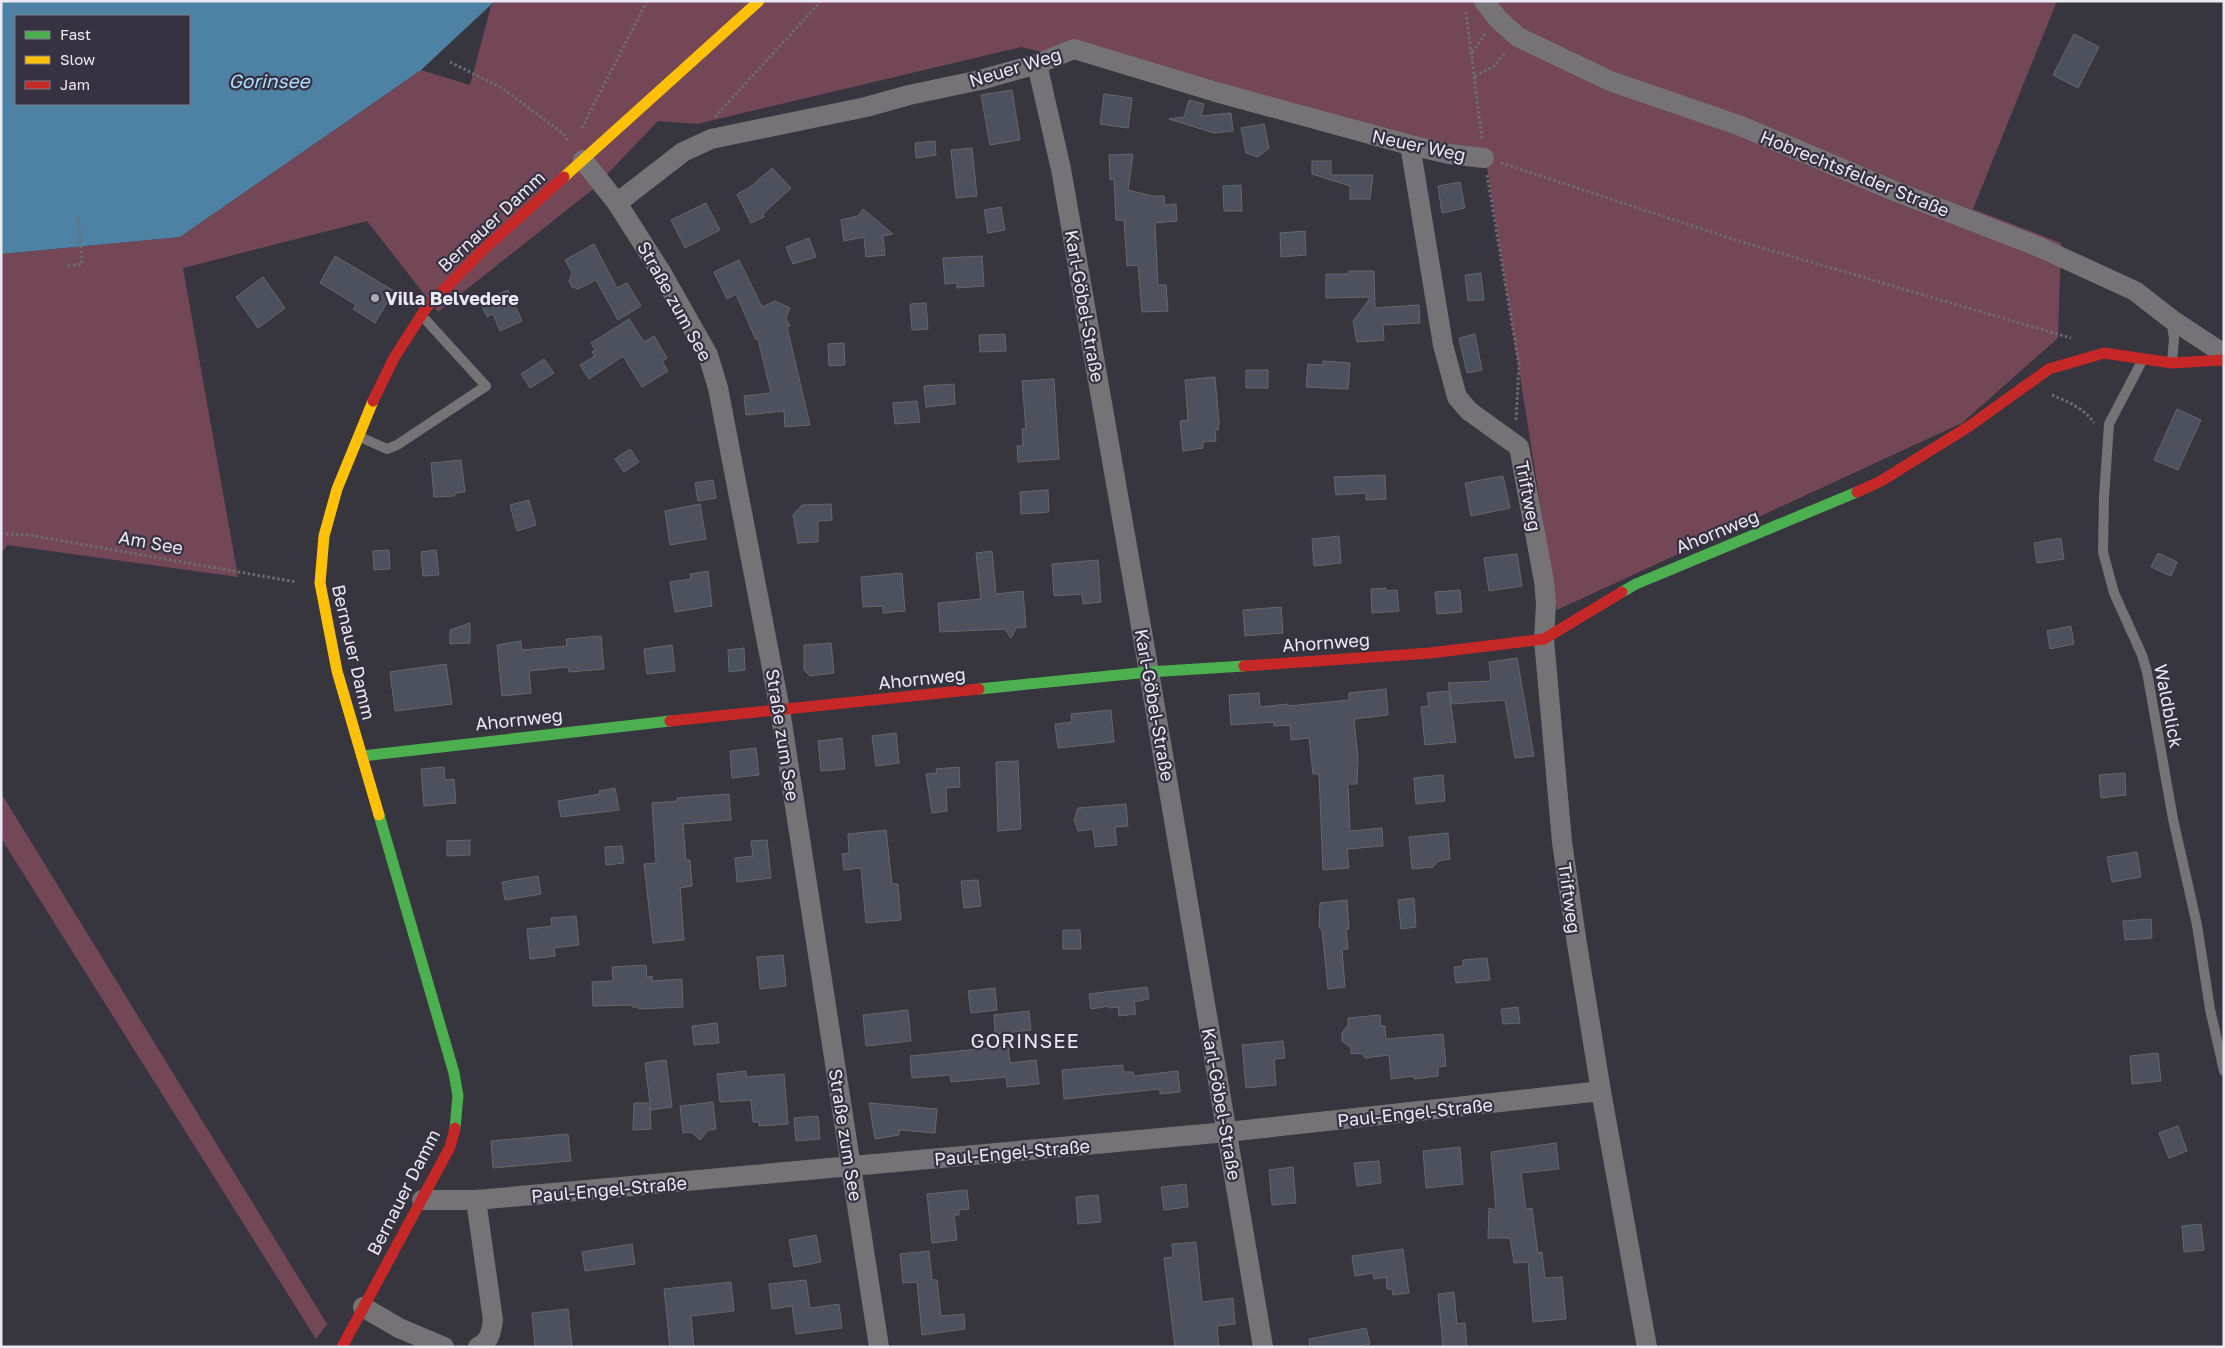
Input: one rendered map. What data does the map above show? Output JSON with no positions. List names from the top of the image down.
{
  "streets": {
    "street": [
      "Neuer Weg",
      "Hobrechtsfelder Straße",
      "Bernauer Damm",
      "Straße zum See",
      "Karl-Göbel-Straße",
      "Triftweg",
      "Ahornweg",
      "Paul-Engel-Straße"
    ],
    "lane": ["Waldblick"],
    "path": ["Am See"]
  },
  "crossings": [
    ["Neuer Weg", "Straße zum See"],
    ["Neuer Weg", "Karl-Göbel-Straße"],
    ["Neuer Weg", "Triftweg"],
    ["Hobrechtsfelder Straße", "Triftweg"],
    ["Bernauer Damm", "Straße zum See"],
    ["Bernauer Damm", "Ahornweg"],
    ["Bernauer Damm", "Paul-Engel-Straße"],
    ["Straße zum See", "Ahornweg"],
    ["Straße zum See", "Paul-Engel-Straße"],
    ["Karl-Göbel-Straße", "Ahornweg"],
    ["Karl-Göbel-Straße", "Paul-Engel-Straße"],
    ["Triftweg", "Ahornweg"],
    ["Triftweg", "Paul-Engel-Straße"],
    ["Ahornweg", "Waldblick"]
  ],
  "districts": ["GORINSEE"],
  "water": ["Gorinsee"],
  "places": ["Villa Belvedere"],
  "legend": ["Fast", "Slow", "Jam"]
}
